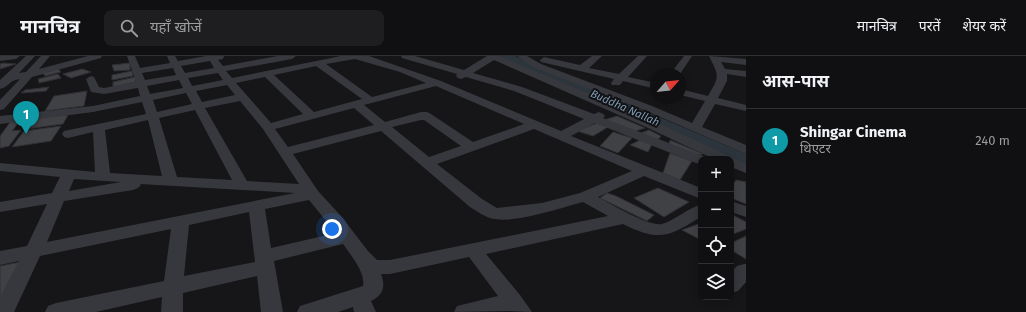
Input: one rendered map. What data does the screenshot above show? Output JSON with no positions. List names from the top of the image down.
{
  "water": ["Buddha Nallah"],
  "north": "top right",
  "page": {
    "header": "मानचित्र",
    "search": "यहाँ खोजें",
    "nav": ["मानचित्र", "परतें", "शेयर करें"],
    "heading": "आस-पास",
    "pins": "1",
    "list": [
      {
        "mark": "1",
        "name": "Shingar Cinema",
        "note": "थिएटर",
        "value": "240 m"
      }
    ],
    "map_buttons": ["+", "−"]
  }
}
